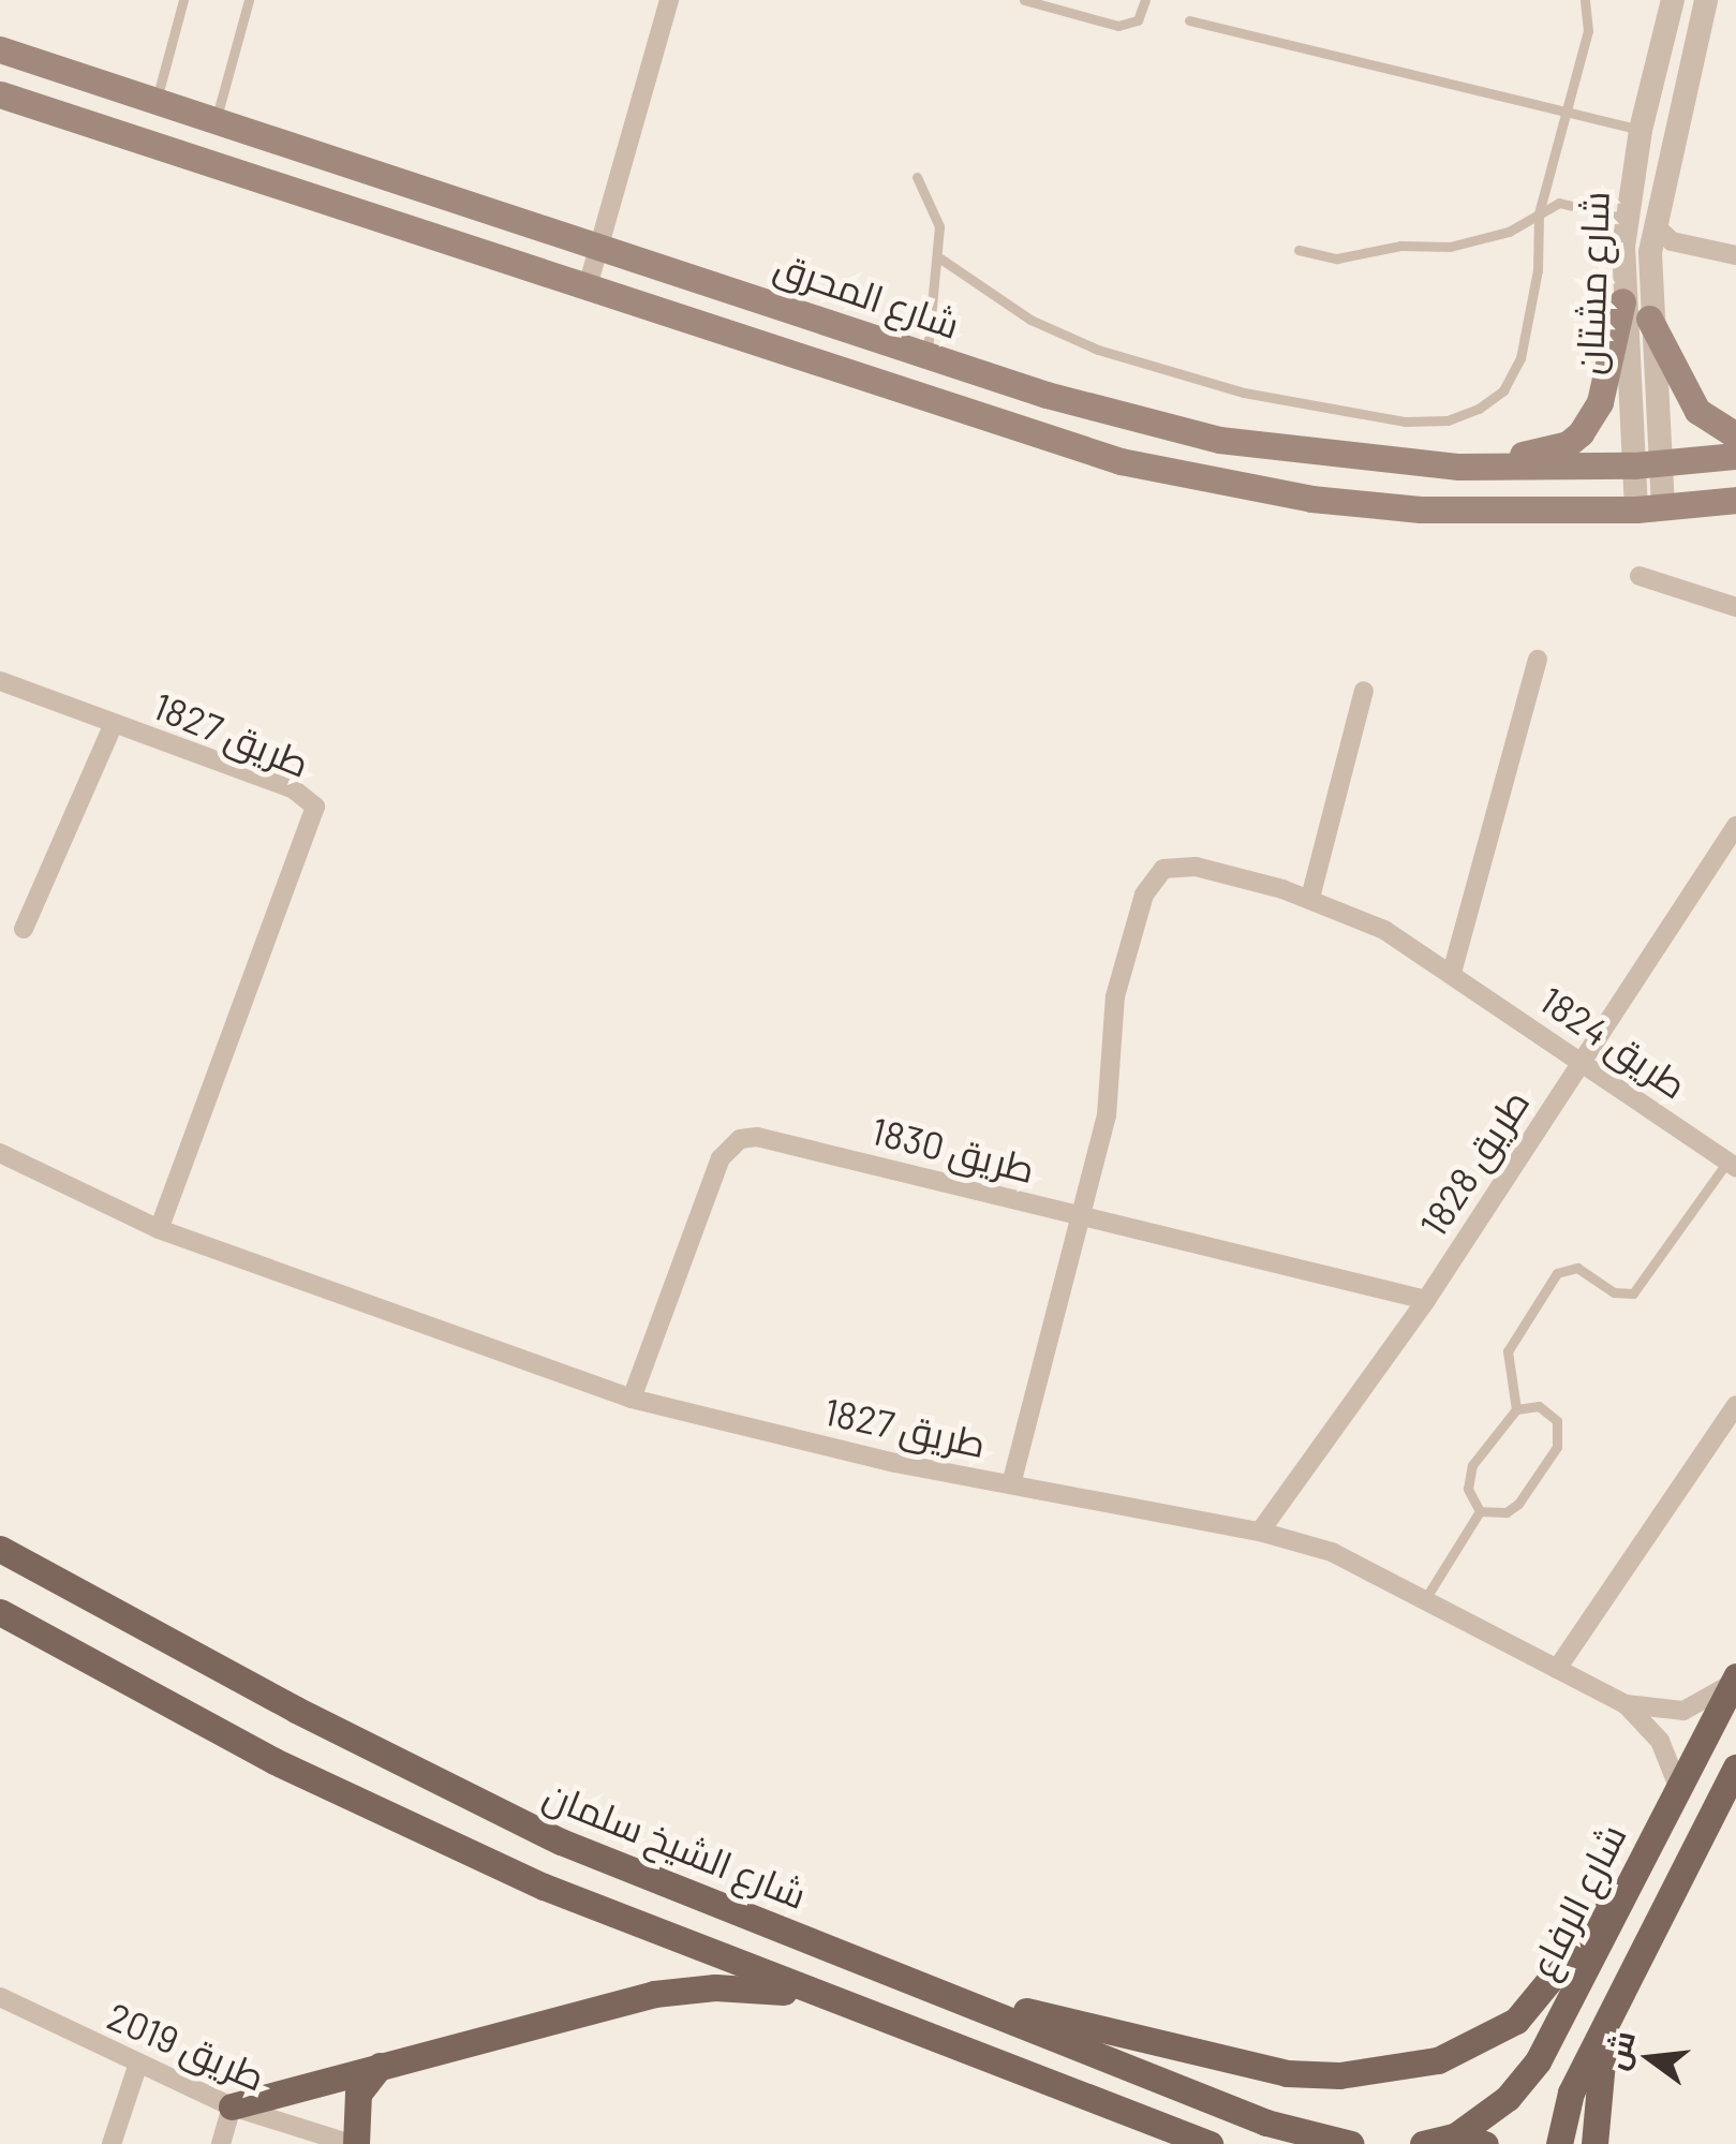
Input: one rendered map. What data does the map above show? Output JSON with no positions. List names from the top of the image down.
{
  "streets": {
    "main road": ["شارع المحرق", "شارع الشيخ سلمان", "شارع الرفاع"],
    "street": [
      "شارع مشتان",
      "طريق 1827",
      "طريق 1824",
      "طريق 1830",
      "طريق 1828",
      "طريق 2019"
    ]
  },
  "crossings": [
    ["شارع مشتان", "شارع المحرق"],
    ["طريق 1827", "طريق 1830"],
    ["طريق 1827", "طريق 1828"],
    ["طريق 1827", "شارع الرفاع"],
    ["طريق 1824", "طريق 1830"],
    ["طريق 1824", "طريق 1828"],
    ["طريق 1830", "طريق 1828"]
  ],
  "north": "left"
}
